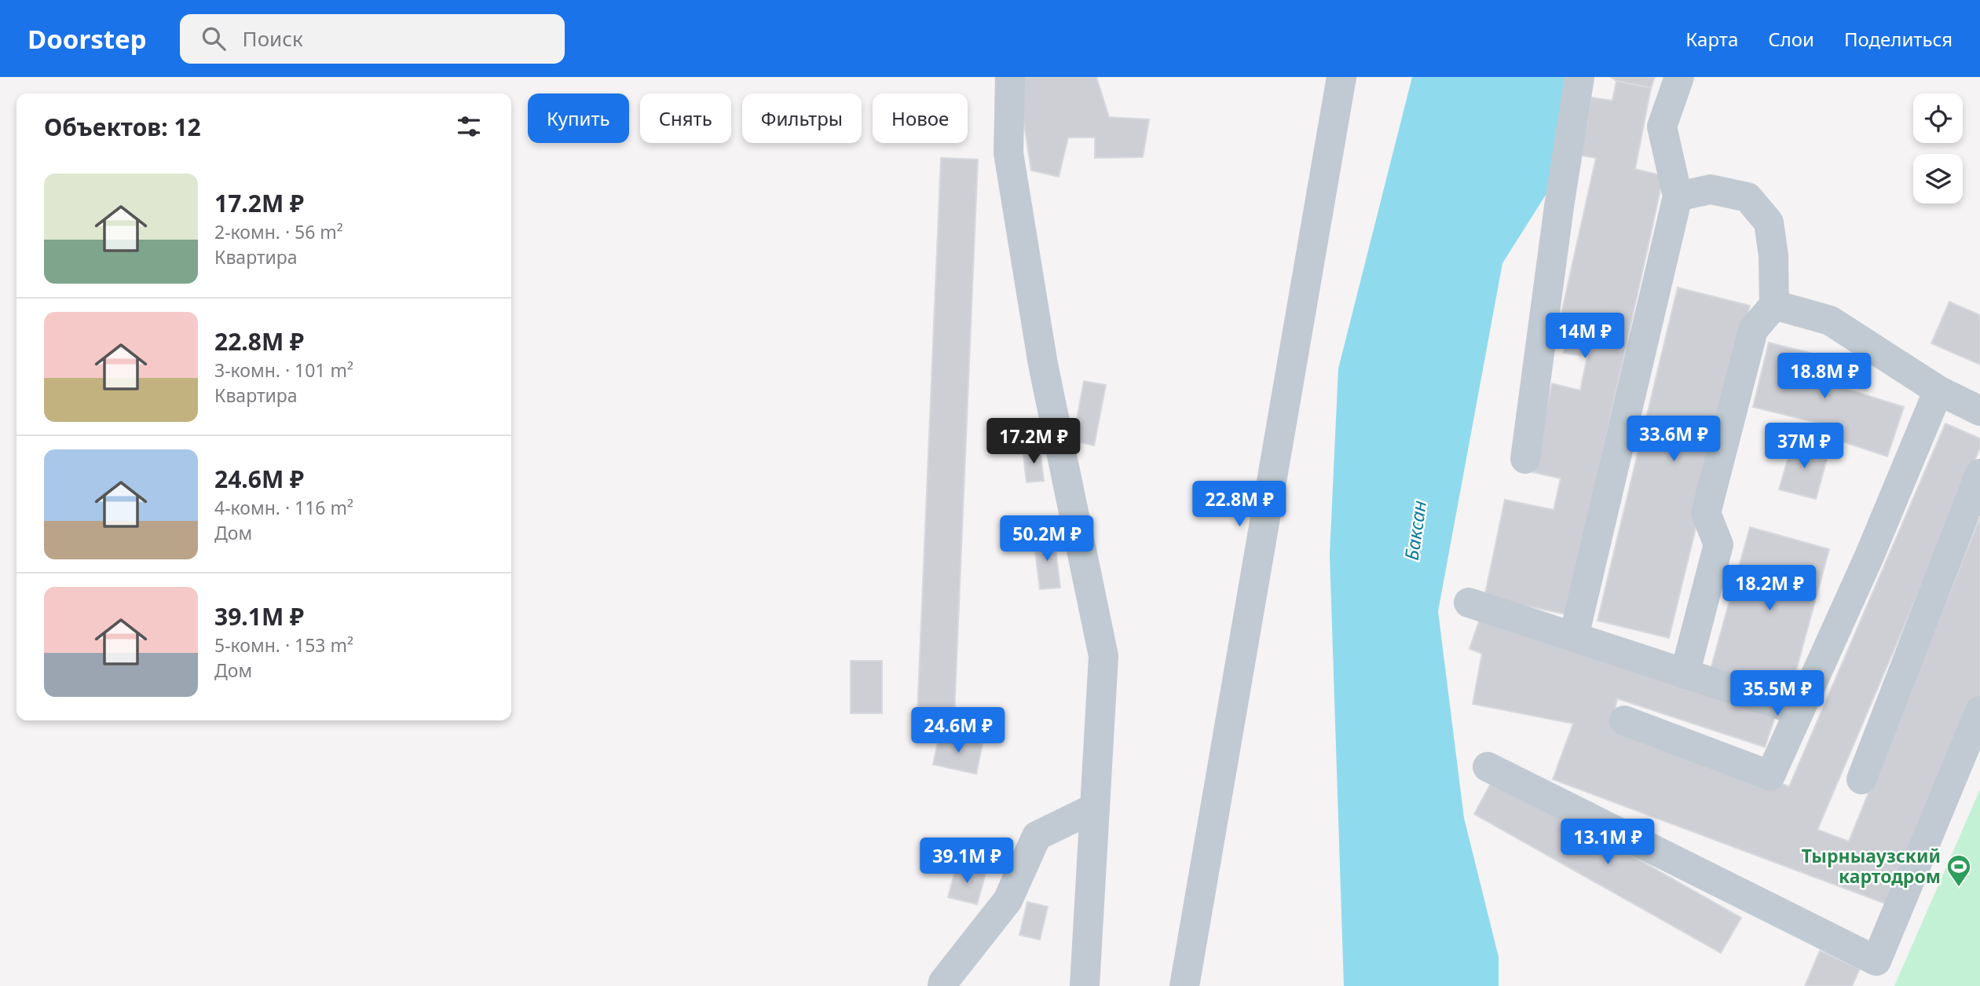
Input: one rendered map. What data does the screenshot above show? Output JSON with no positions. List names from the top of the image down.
{
  "water": ["Баксан"],
  "places": {
    "sports": ["Тырныаузский картодром"]
  },
  "page": {
    "header": "Doorstep",
    "search": "Поиск",
    "nav": ["Карта", "Слои", "Поделиться"],
    "chip": [
      "Купить",
      "Снять",
      "Фильтры",
      "Новое"
    ],
    "heading": "Объектов: 12",
    "list": [
      {
        "name": "17.2M ₽",
        "note": "2-комн. · 56 m² · Квартира"
      },
      {
        "name": "22.8M ₽",
        "note": "3-комн. · 101 m² · Квартира"
      },
      {
        "name": "24.6M ₽",
        "note": "4-комн. · 116 m² · Дом"
      },
      {
        "name": "39.1M ₽",
        "note": "5-комн. · 153 m² · Дом"
      }
    ],
    "price": [
      "14M ₽",
      "18.8M ₽",
      "33.6M ₽",
      "17.2M ₽",
      "37M ₽",
      "22.8M ₽",
      "50.2M ₽",
      "18.2M ₽",
      "35.5M ₽",
      "24.6M ₽",
      "13.1M ₽",
      "39.1M ₽"
    ]
  }
}
